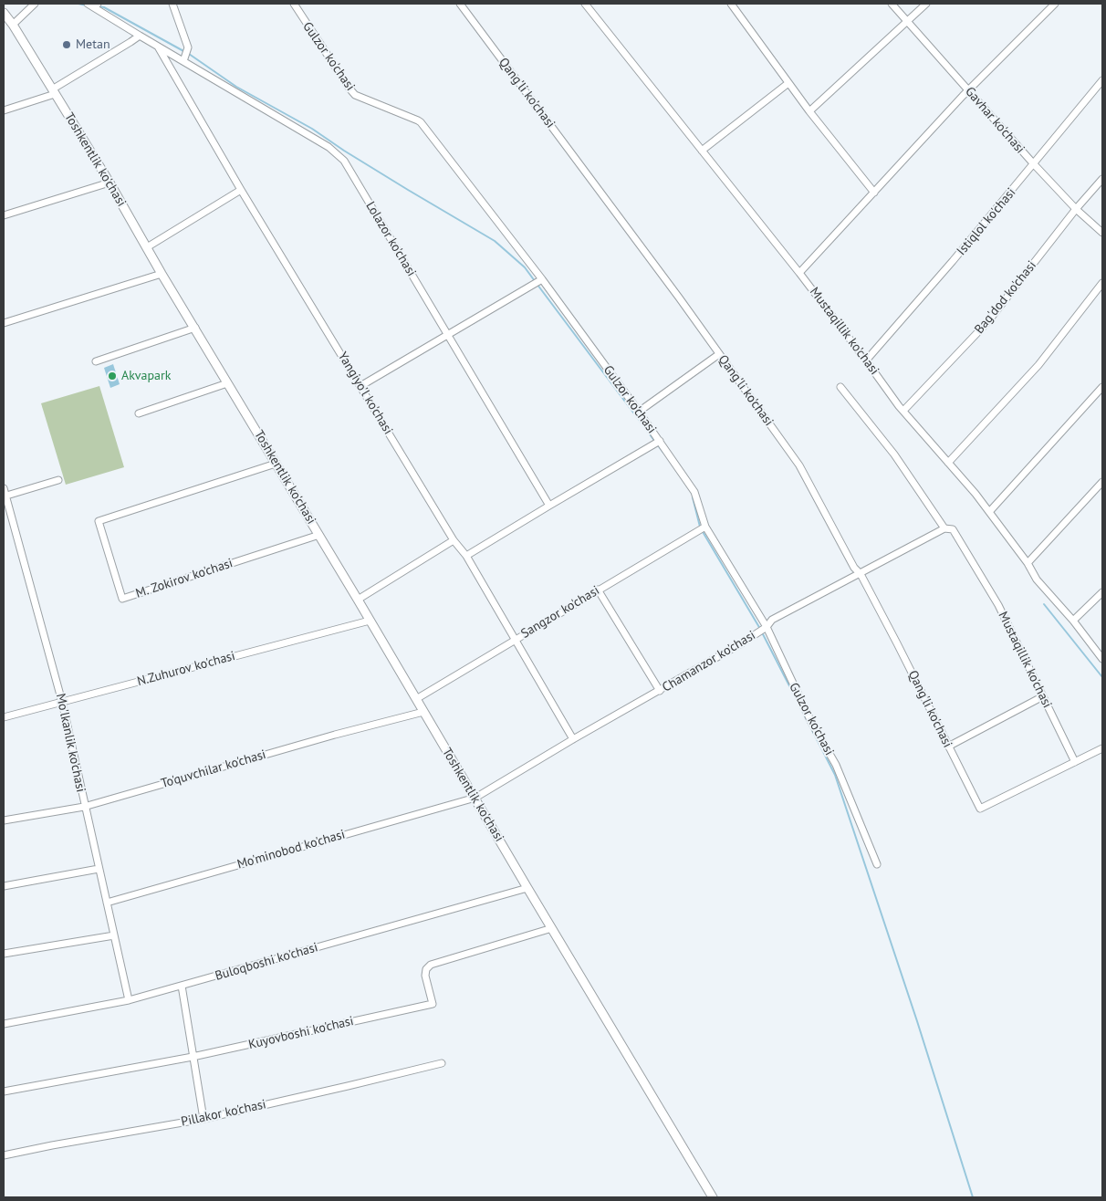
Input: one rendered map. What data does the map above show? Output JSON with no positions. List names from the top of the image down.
{
  "streets": {
    "main road": ["Toshkentlik ko'chasi"],
    "street": [
      "Gulzor ko'chasi",
      "Qang'li ko'chasi",
      "Gavhar ko'chasi",
      "Istiqlol ko'chasi",
      "Lolazor ko'chasi",
      "Bag'dod ko'chasi",
      "Mustaqillik ko'chasi",
      "Yangiyo'l ko'chasi",
      "M. Zokirov ko'chasi",
      "Sangzor ko'chasi",
      "Chamanzor ko'chasi",
      "N.Zuhurov ko'chasi",
      "Mo'lkanlik ko'chasi",
      "To'quvchilar ko'chasi",
      "Mo'minobod ko'chasi",
      "Buloqboshi ko'chasi",
      "Kuyovboshi ko'chasi",
      "Pillakor ko'chasi"
    ]
  },
  "crossings": [
    ["Gulzor ko'chasi", "Sangzor ko'chasi"],
    ["Gulzor ko'chasi", "Chamanzor ko'chasi"],
    ["Qang'li ko'chasi", "Mustaqillik ko'chasi"],
    ["Qang'li ko'chasi", "Chamanzor ko'chasi"],
    ["Gavhar ko'chasi", "Istiqlol ko'chasi"],
    ["Gavhar ko'chasi", "Bag'dod ko'chasi"],
    ["Toshkentlik ko'chasi", "M. Zokirov ko'chasi"],
    ["Toshkentlik ko'chasi", "Sangzor ko'chasi"],
    ["Toshkentlik ko'chasi", "Chamanzor ko'chasi"],
    ["Toshkentlik ko'chasi", "N.Zuhurov ko'chasi"],
    ["Toshkentlik ko'chasi", "To'quvchilar ko'chasi"],
    ["Toshkentlik ko'chasi", "Mo'minobod ko'chasi"],
    ["Toshkentlik ko'chasi", "Buloqboshi ko'chasi"],
    ["Toshkentlik ko'chasi", "Kuyovboshi ko'chasi"],
    ["Istiqlol ko'chasi", "Mustaqillik ko'chasi"],
    ["Lolazor ko'chasi", "Yangiyo'l ko'chasi"],
    ["Bag'dod ko'chasi", "Mustaqillik ko'chasi"],
    ["Mustaqillik ko'chasi", "Chamanzor ko'chasi"],
    ["Yangiyo'l ko'chasi", "Sangzor ko'chasi"],
    ["Yangiyo'l ko'chasi", "Chamanzor ko'chasi"],
    ["Chamanzor ko'chasi", "Mo'minobod ko'chasi"],
    ["N.Zuhurov ko'chasi", "Mo'lkanlik ko'chasi"],
    ["Mo'lkanlik ko'chasi", "To'quvchilar ko'chasi"],
    ["Mo'lkanlik ko'chasi", "Mo'minobod ko'chasi"],
    ["Mo'lkanlik ko'chasi", "Buloqboshi ko'chasi"]
  ],
  "places": ["Metan", "Akvapark"]
}
